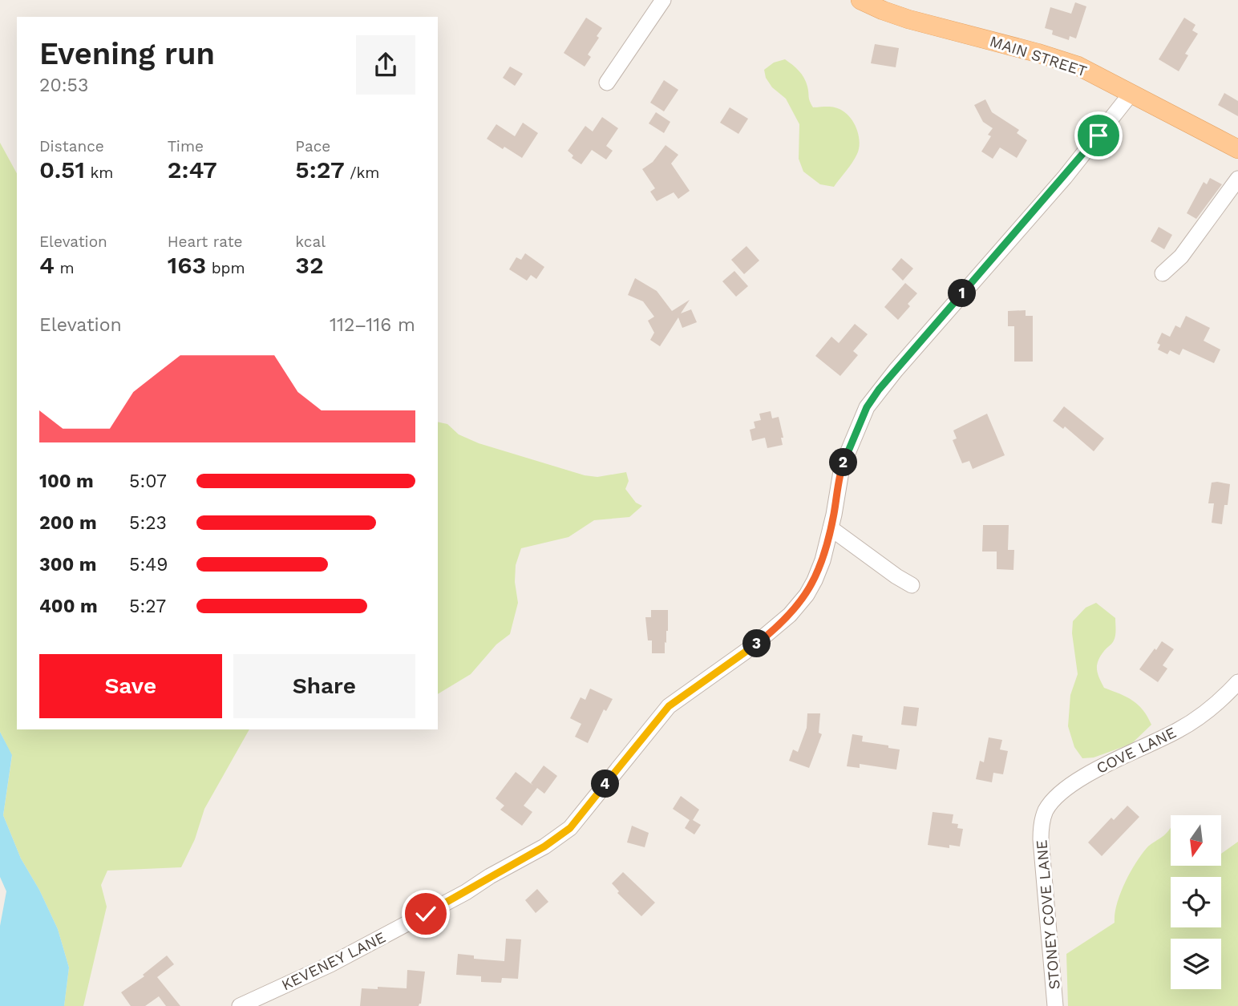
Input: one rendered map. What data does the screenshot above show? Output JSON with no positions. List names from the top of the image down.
{
  "streets": {
    "main road": ["MAIN STREET"],
    "street": ["COVE LANE", "STONEY COVE LANE", "KEVENEY LANE"]
  },
  "crossings": [
    ["MAIN STREET", "KEVENEY LANE"],
    ["COVE LANE", "STONEY COVE LANE"]
  ],
  "north": "bottom",
  "page": {
    "heading": ["Evening run", "20:53"],
    "stats": [
      ["Distance", "0.51 km"],
      ["Time", "2:47"],
      ["Pace", "5:27 /km"],
      ["Elevation", "4 m"],
      ["Heart rate", "163 bpm"],
      ["kcal", "32"]
    ],
    "pins": [
      "1",
      "2",
      "3",
      "4"
    ],
    "chart": ["Elevation", "112–116 m"],
    "list": [
      {
        "name": "100 m",
        "note": "5:07"
      },
      {
        "name": "200 m",
        "note": "5:23"
      },
      {
        "name": "300 m",
        "note": "5:49"
      },
      {
        "name": "400 m",
        "note": "5:27"
      }
    ],
    "buttons": ["Save", "Share"]
  }
}
